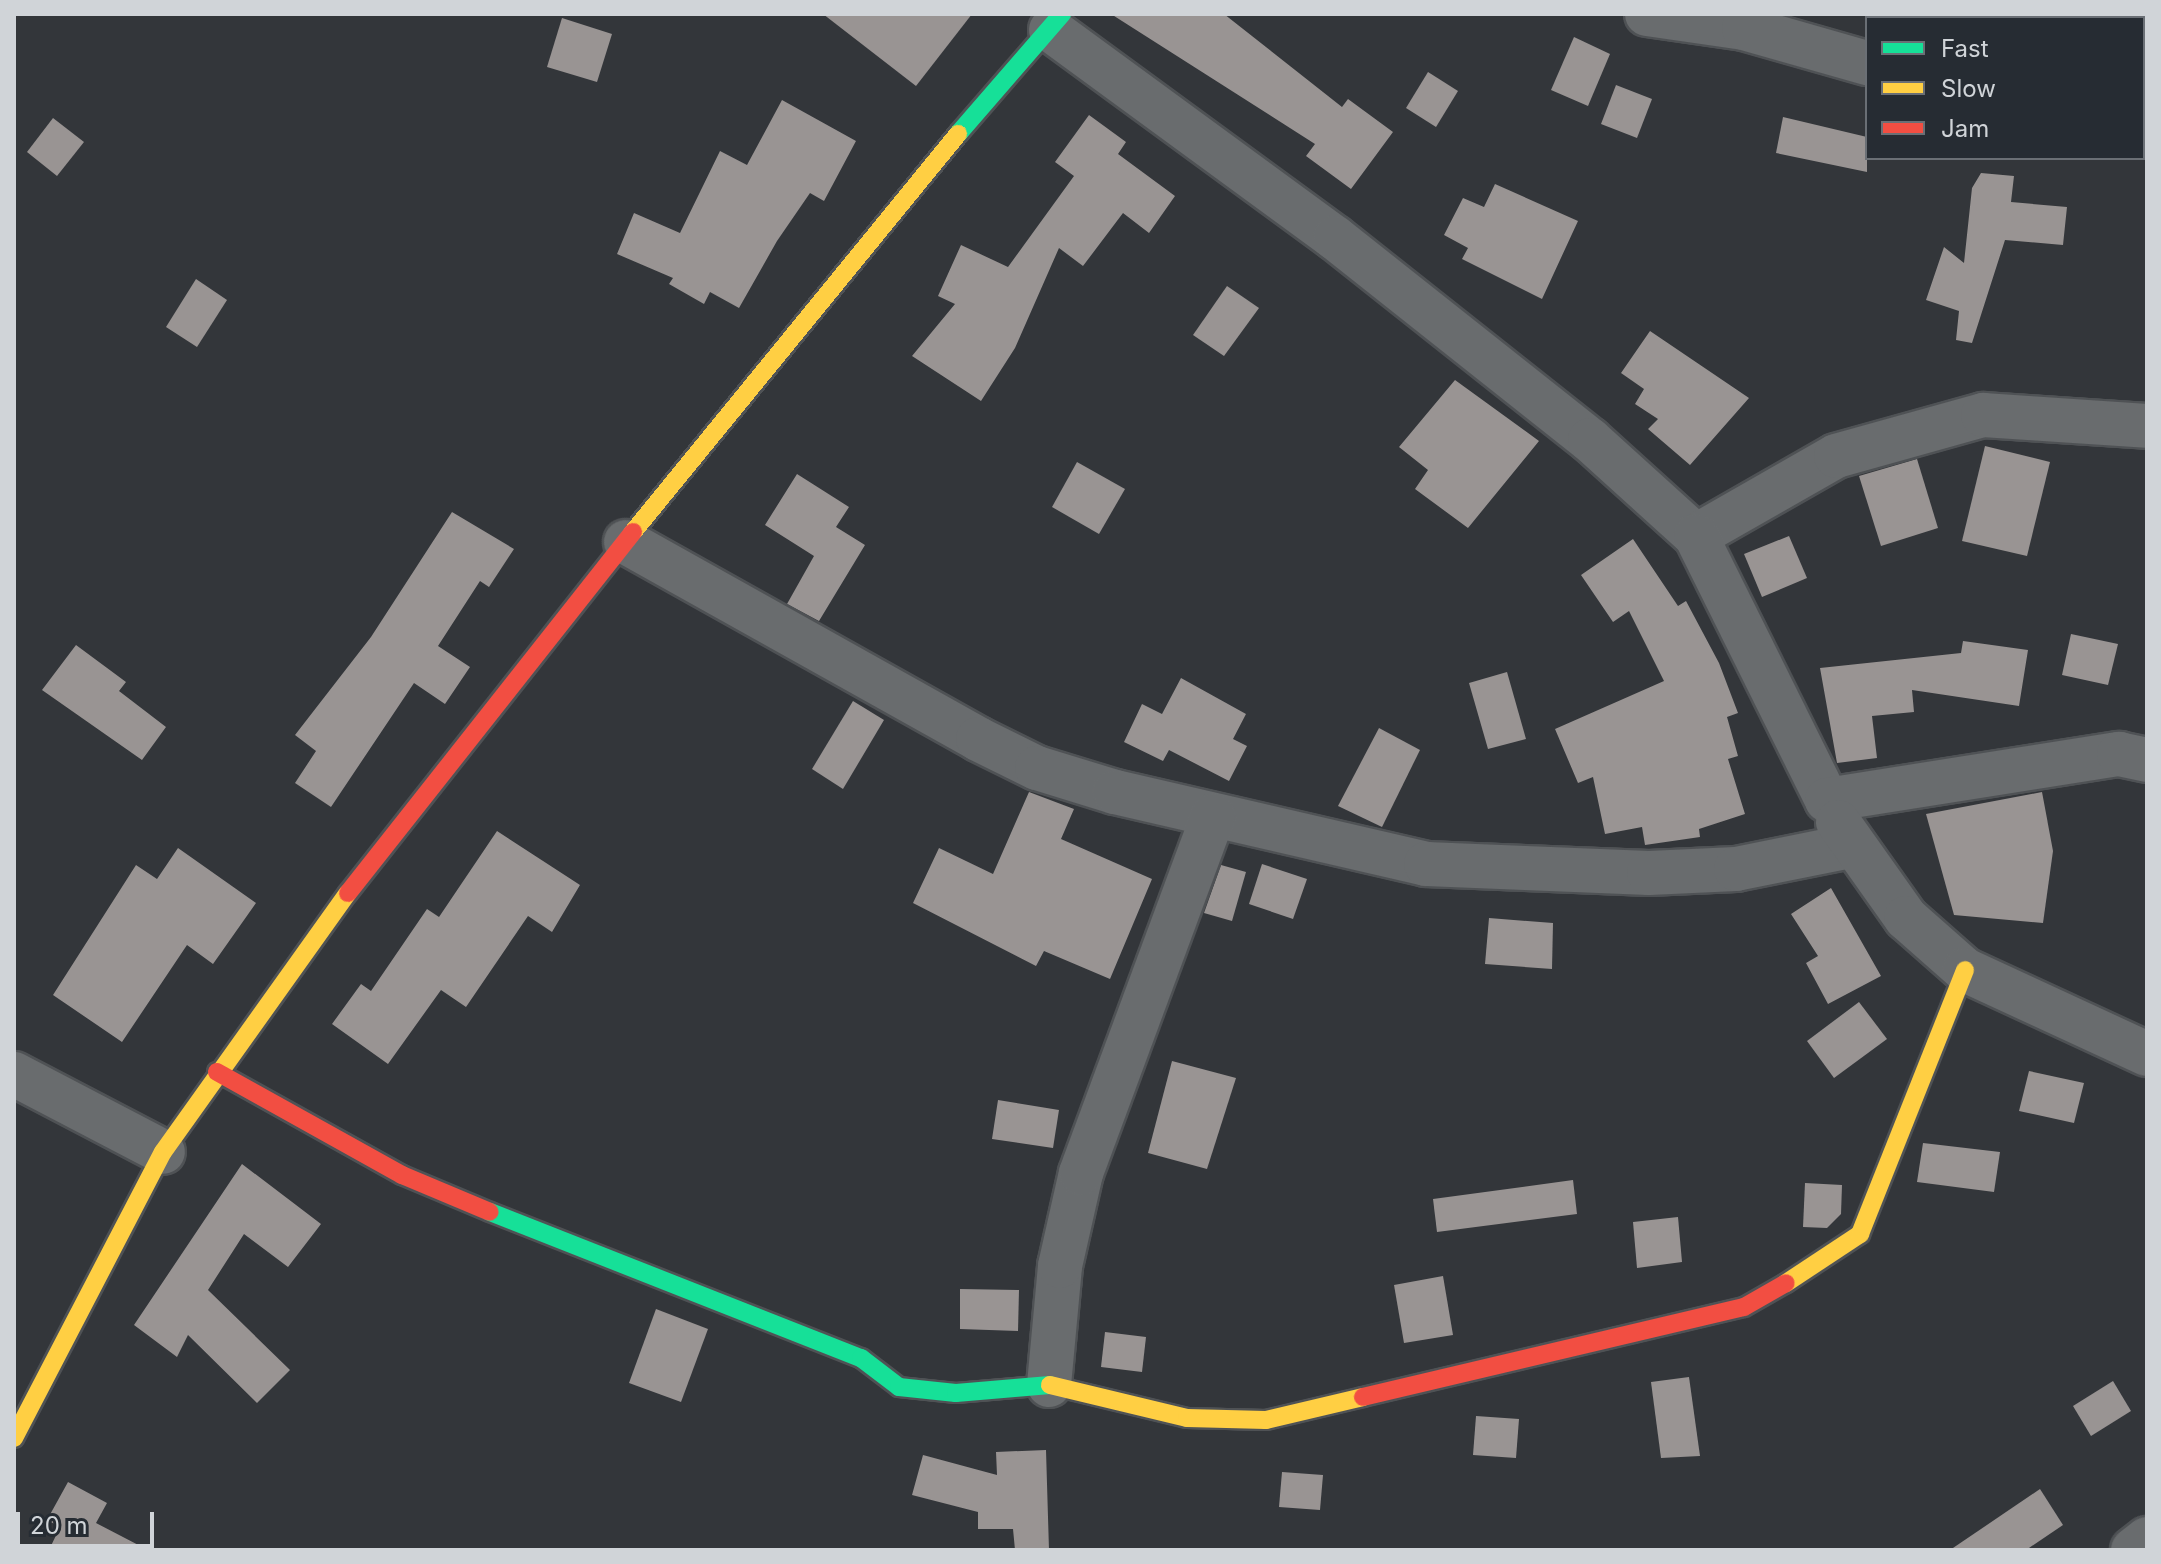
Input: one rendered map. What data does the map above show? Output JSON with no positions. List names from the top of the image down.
{
  "legend": ["Fast", "Slow", "Jam"],
  "scale_bar": "20 m"
}
